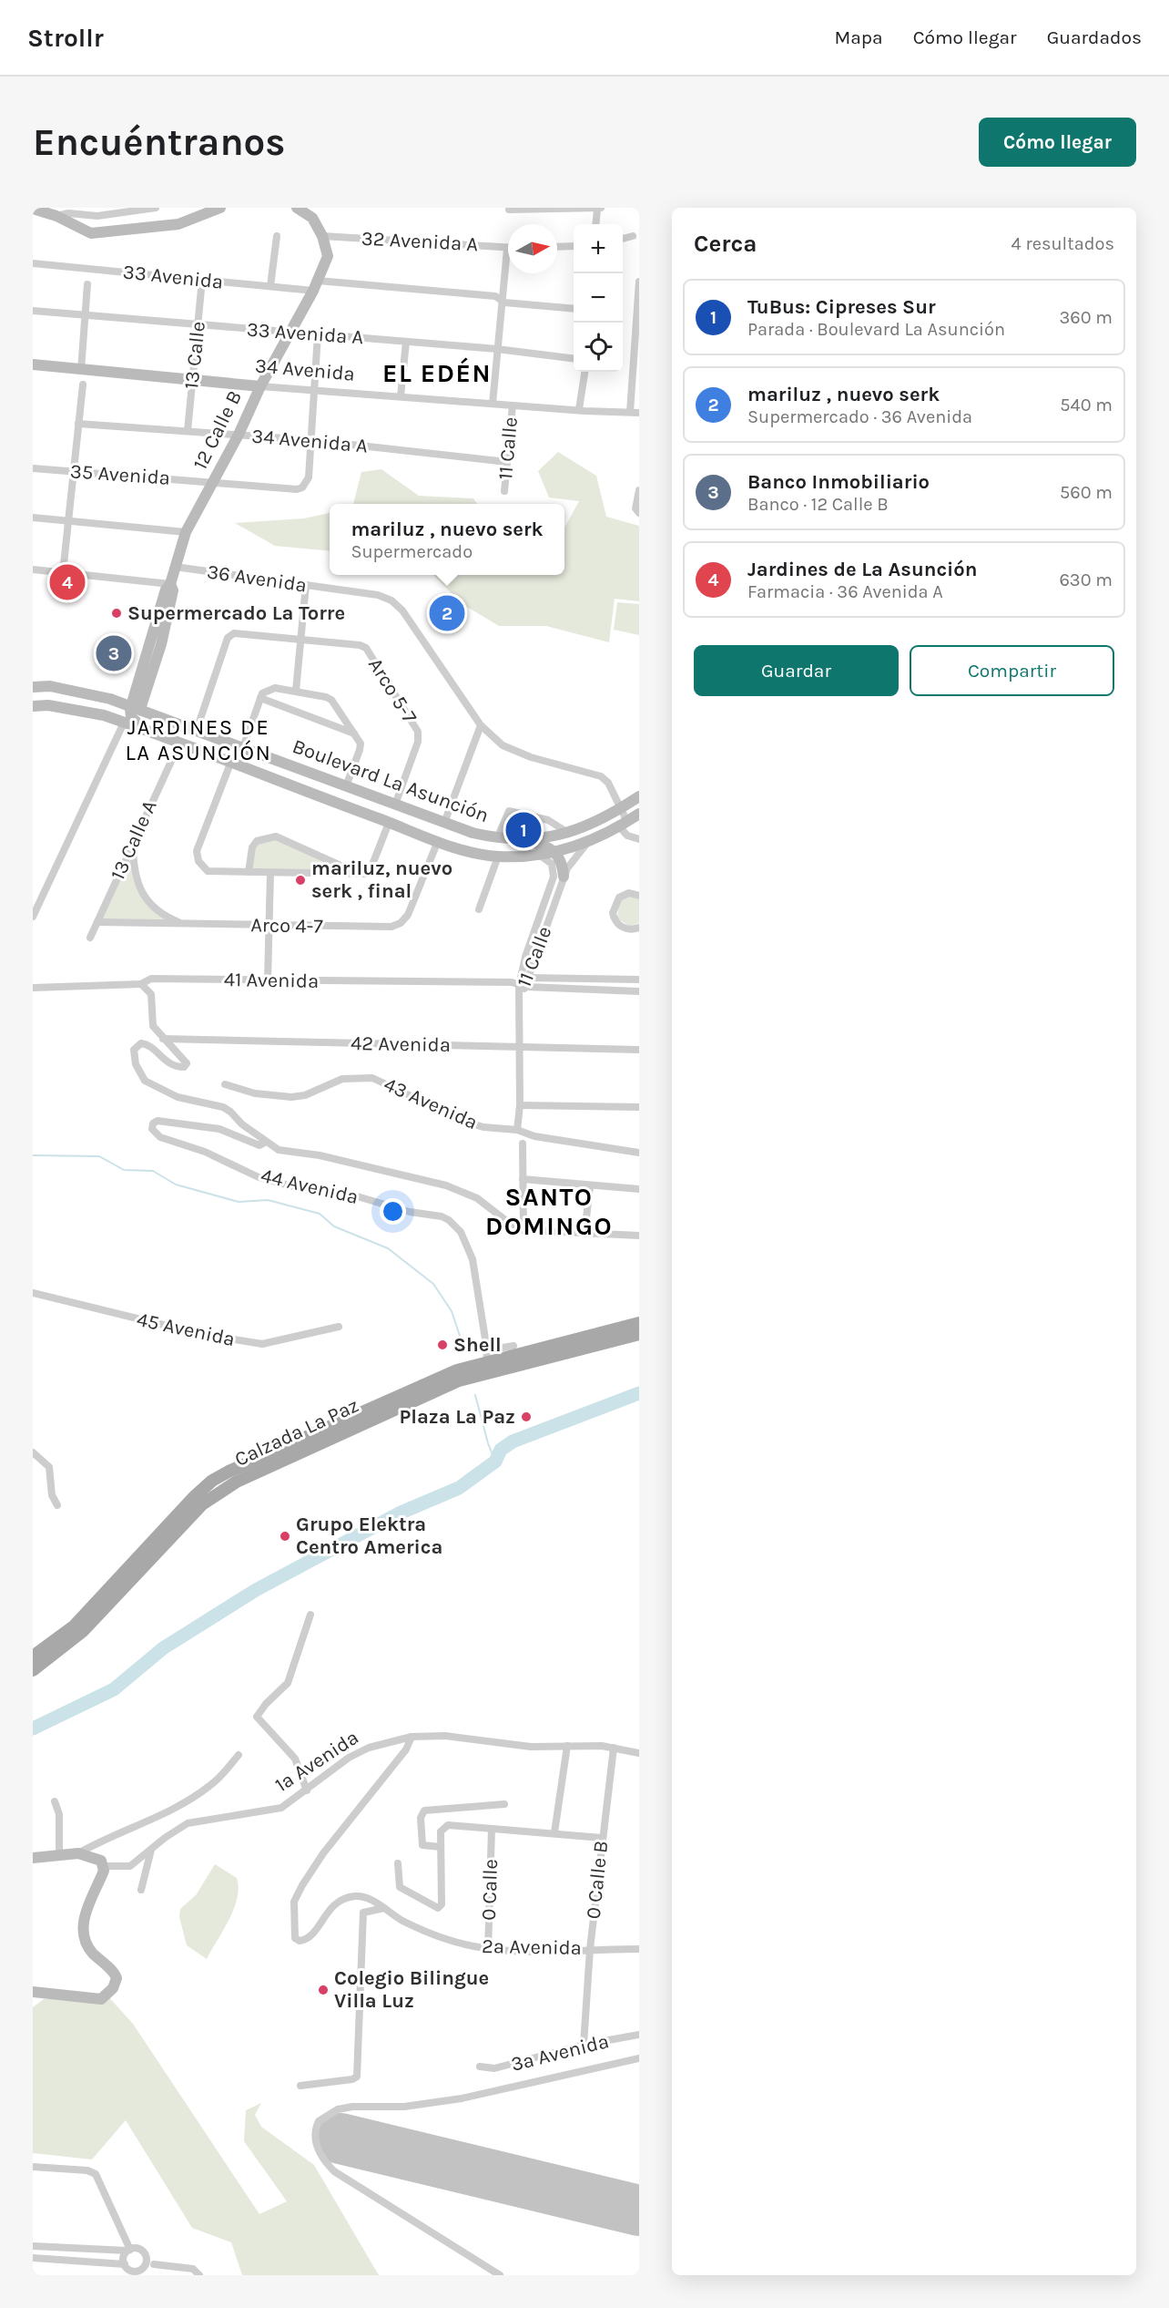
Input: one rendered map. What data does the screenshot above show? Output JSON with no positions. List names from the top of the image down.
{
  "streets": {
    "main road": [
      "34 Avenida",
      "12 Calle B",
      "Boulevard La Asunción",
      "Calzada La Paz",
      "1a Avenida"
    ],
    "street": [
      "32 Avenida A",
      "33 Avenida",
      "33 Avenida A",
      "13 Calle",
      "34 Avenida A",
      "11 Calle",
      "35 Avenida",
      "36 Avenida",
      "Arco 5-7",
      "13 Calle A",
      "Arco 4-7",
      "41 Avenida",
      "42 Avenida",
      "43 Avenida",
      "44 Avenida",
      "45 Avenida",
      "0 Calle B",
      "0 Calle",
      "2a Avenida",
      "3a Avenida"
    ]
  },
  "crossings": [
    ["32 Avenida A", "12 Calle B"],
    ["32 Avenida A", "11 Calle"],
    ["33 Avenida", "13 Calle"],
    ["33 Avenida", "12 Calle B"],
    ["33 Avenida", "11 Calle"],
    ["33 Avenida A", "13 Calle"],
    ["33 Avenida A", "12 Calle B"],
    ["33 Avenida A", "11 Calle"],
    ["13 Calle", "34 Avenida"],
    ["13 Calle", "34 Avenida A"],
    ["34 Avenida", "12 Calle B"],
    ["34 Avenida", "11 Calle"],
    ["12 Calle B", "34 Avenida A"],
    ["12 Calle B", "35 Avenida"],
    ["12 Calle B", "36 Avenida"],
    ["12 Calle B", "Boulevard La Asunción"],
    ["34 Avenida A", "11 Calle"],
    ["34 Avenida A", "35 Avenida"],
    ["11 Calle", "Boulevard La Asunción"],
    ["11 Calle", "41 Avenida"],
    ["11 Calle", "42 Avenida"],
    ["36 Avenida", "Boulevard La Asunción"],
    ["Arco 5-7", "Boulevard La Asunción"],
    ["Boulevard La Asunción", "13 Calle A"],
    ["Boulevard La Asunción", "Arco 4-7"],
    ["13 Calle A", "Arco 4-7"],
    ["42 Avenida", "44 Avenida"],
    ["44 Avenida", "Calzada La Paz"],
    ["1a Avenida", "0 Calle B"],
    ["1a Avenida", "2a Avenida"],
    ["0 Calle B", "2a Avenida"],
    ["0 Calle B", "3a Avenida"],
    ["0 Calle", "2a Avenida"]
  ],
  "districts": ["EL EDÉN", "JARDINES DE LA ASUNCIÓN", "SANTO DOMINGO"],
  "places": [
    "Supermercado La Torre",
    "mariluz, nuevo serk , final",
    "Shell",
    "Plaza La Paz",
    "Grupo Elektra Centro America",
    "Colegio Bilingue Villa Luz"
  ],
  "north": "right",
  "page": {
    "header": "Strollr",
    "nav": ["Mapa", "Cómo llegar", "Guardados"],
    "buttons": [
      "Cómo llegar",
      ["Guardar", "Compartir"]
    ],
    "title": "Encuéntranos",
    "heading": ["Cerca", "4 resultados"],
    "map_buttons": ["+", "−"],
    "list": [
      {
        "mark": "1",
        "name": "TuBus: Cipreses Sur",
        "note": "Parada · Boulevard La Asunción",
        "value": "360 m"
      },
      {
        "mark": "2",
        "name": "mariluz , nuevo serk",
        "note": "Supermercado · 36 Avenida",
        "value": "540 m"
      },
      {
        "mark": "3",
        "name": "Banco Inmobiliario",
        "note": "Banco · 12 Calle B",
        "value": "560 m"
      },
      {
        "mark": "4",
        "name": "Jardines de La Asunción",
        "note": "Farmacia · 36 Avenida A",
        "value": "630 m"
      }
    ],
    "popup": ["mariluz , nuevo serk", "Supermercado"],
    "pins": [
      "4",
      "2",
      "3",
      "1"
    ]
  }
}
